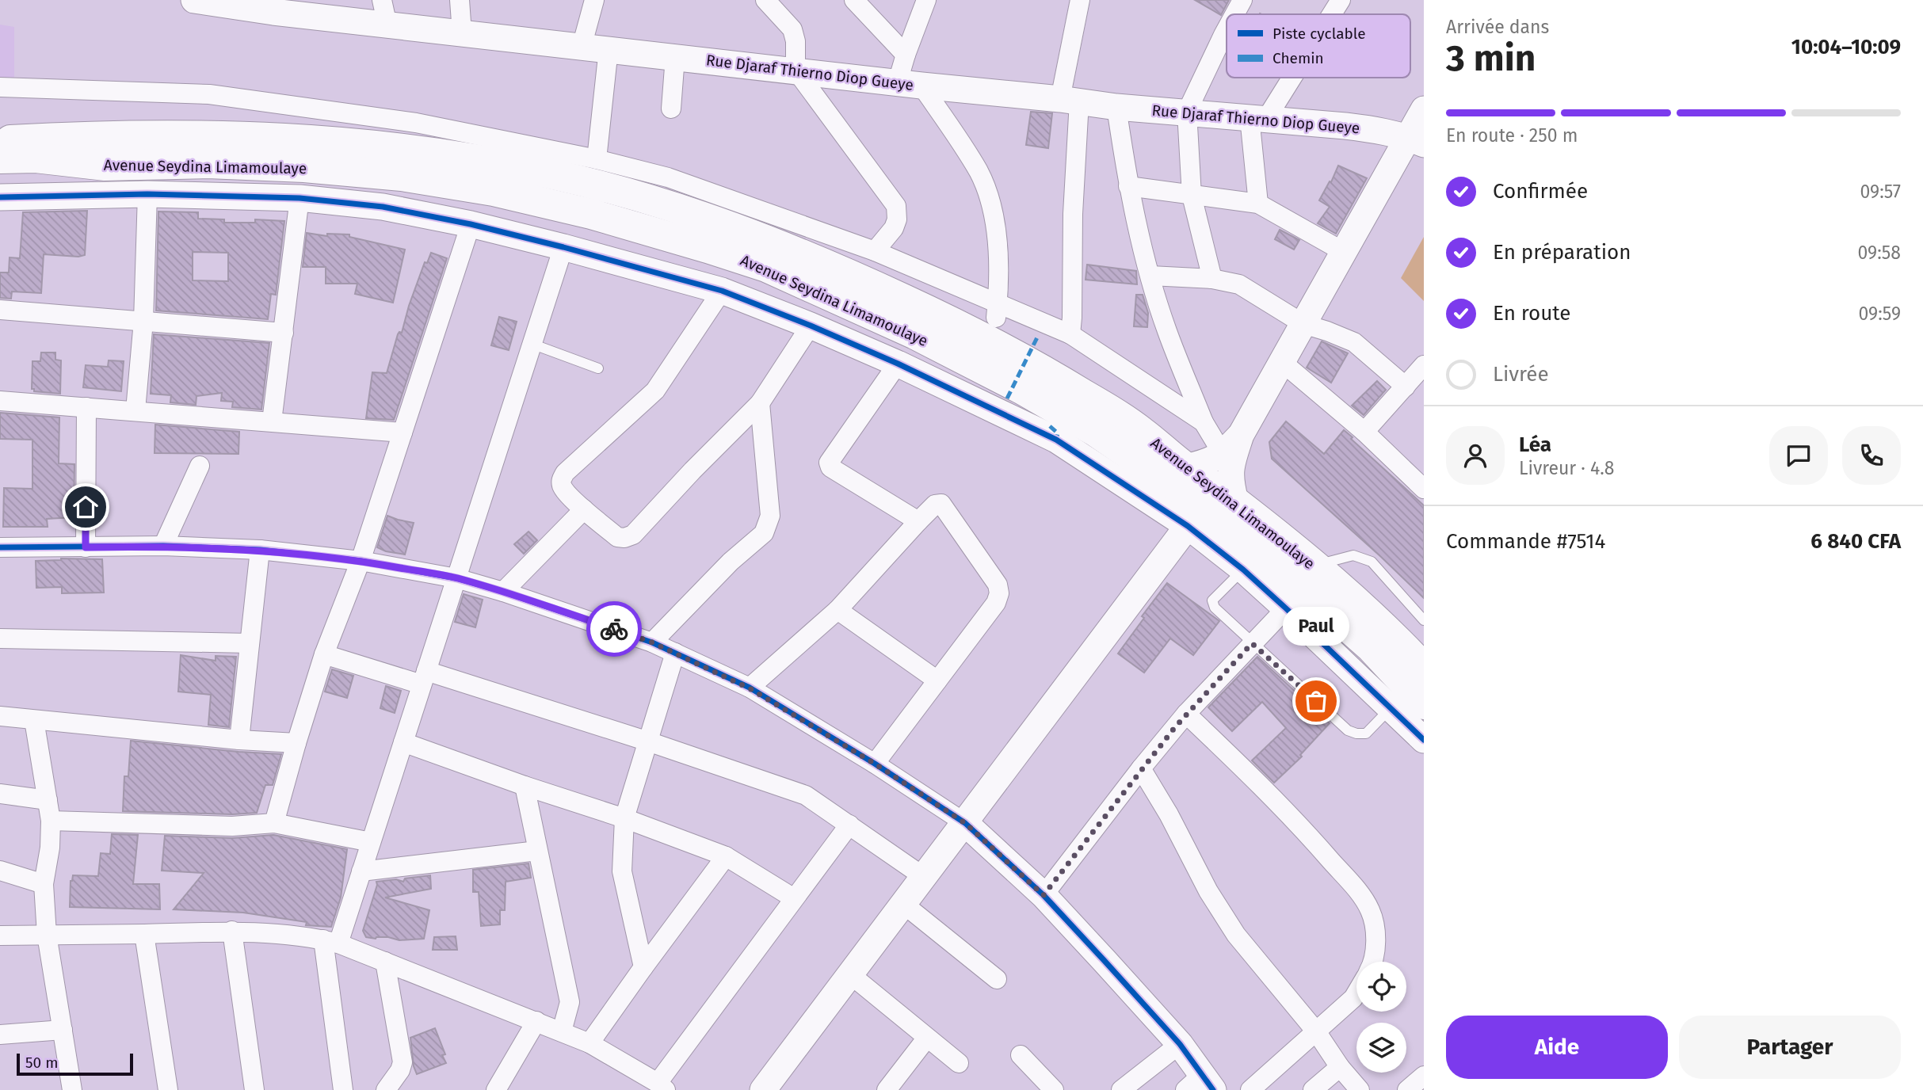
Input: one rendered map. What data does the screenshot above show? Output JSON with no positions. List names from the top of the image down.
{
  "streets": {
    "highway": ["Avenue Seydina Limamoulaye"],
    "street": ["Rue Djaraf Thierno Diop Gueye"]
  },
  "places": ["Paul"],
  "legend": ["Piste cyclable", "Chemin"],
  "scale_bar": "50 m",
  "page": {
    "heading": ["3 min", "Arrivée dans", "10:04–10:09"],
    "panel": [
      "Léa",
      "Livreur · 4.8",
      "Commande #7514",
      "6 840 CFA"
    ],
    "bar": "En route · 250 m",
    "list": [
      ["Confirmée", "09:57"],
      ["En préparation", "09:58"],
      ["En route", "09:59"],
      "Livrée"
    ],
    "bubble": "Paul",
    "buttons": ["Aide", "Partager"],
    "scale": "50 m"
  }
}
